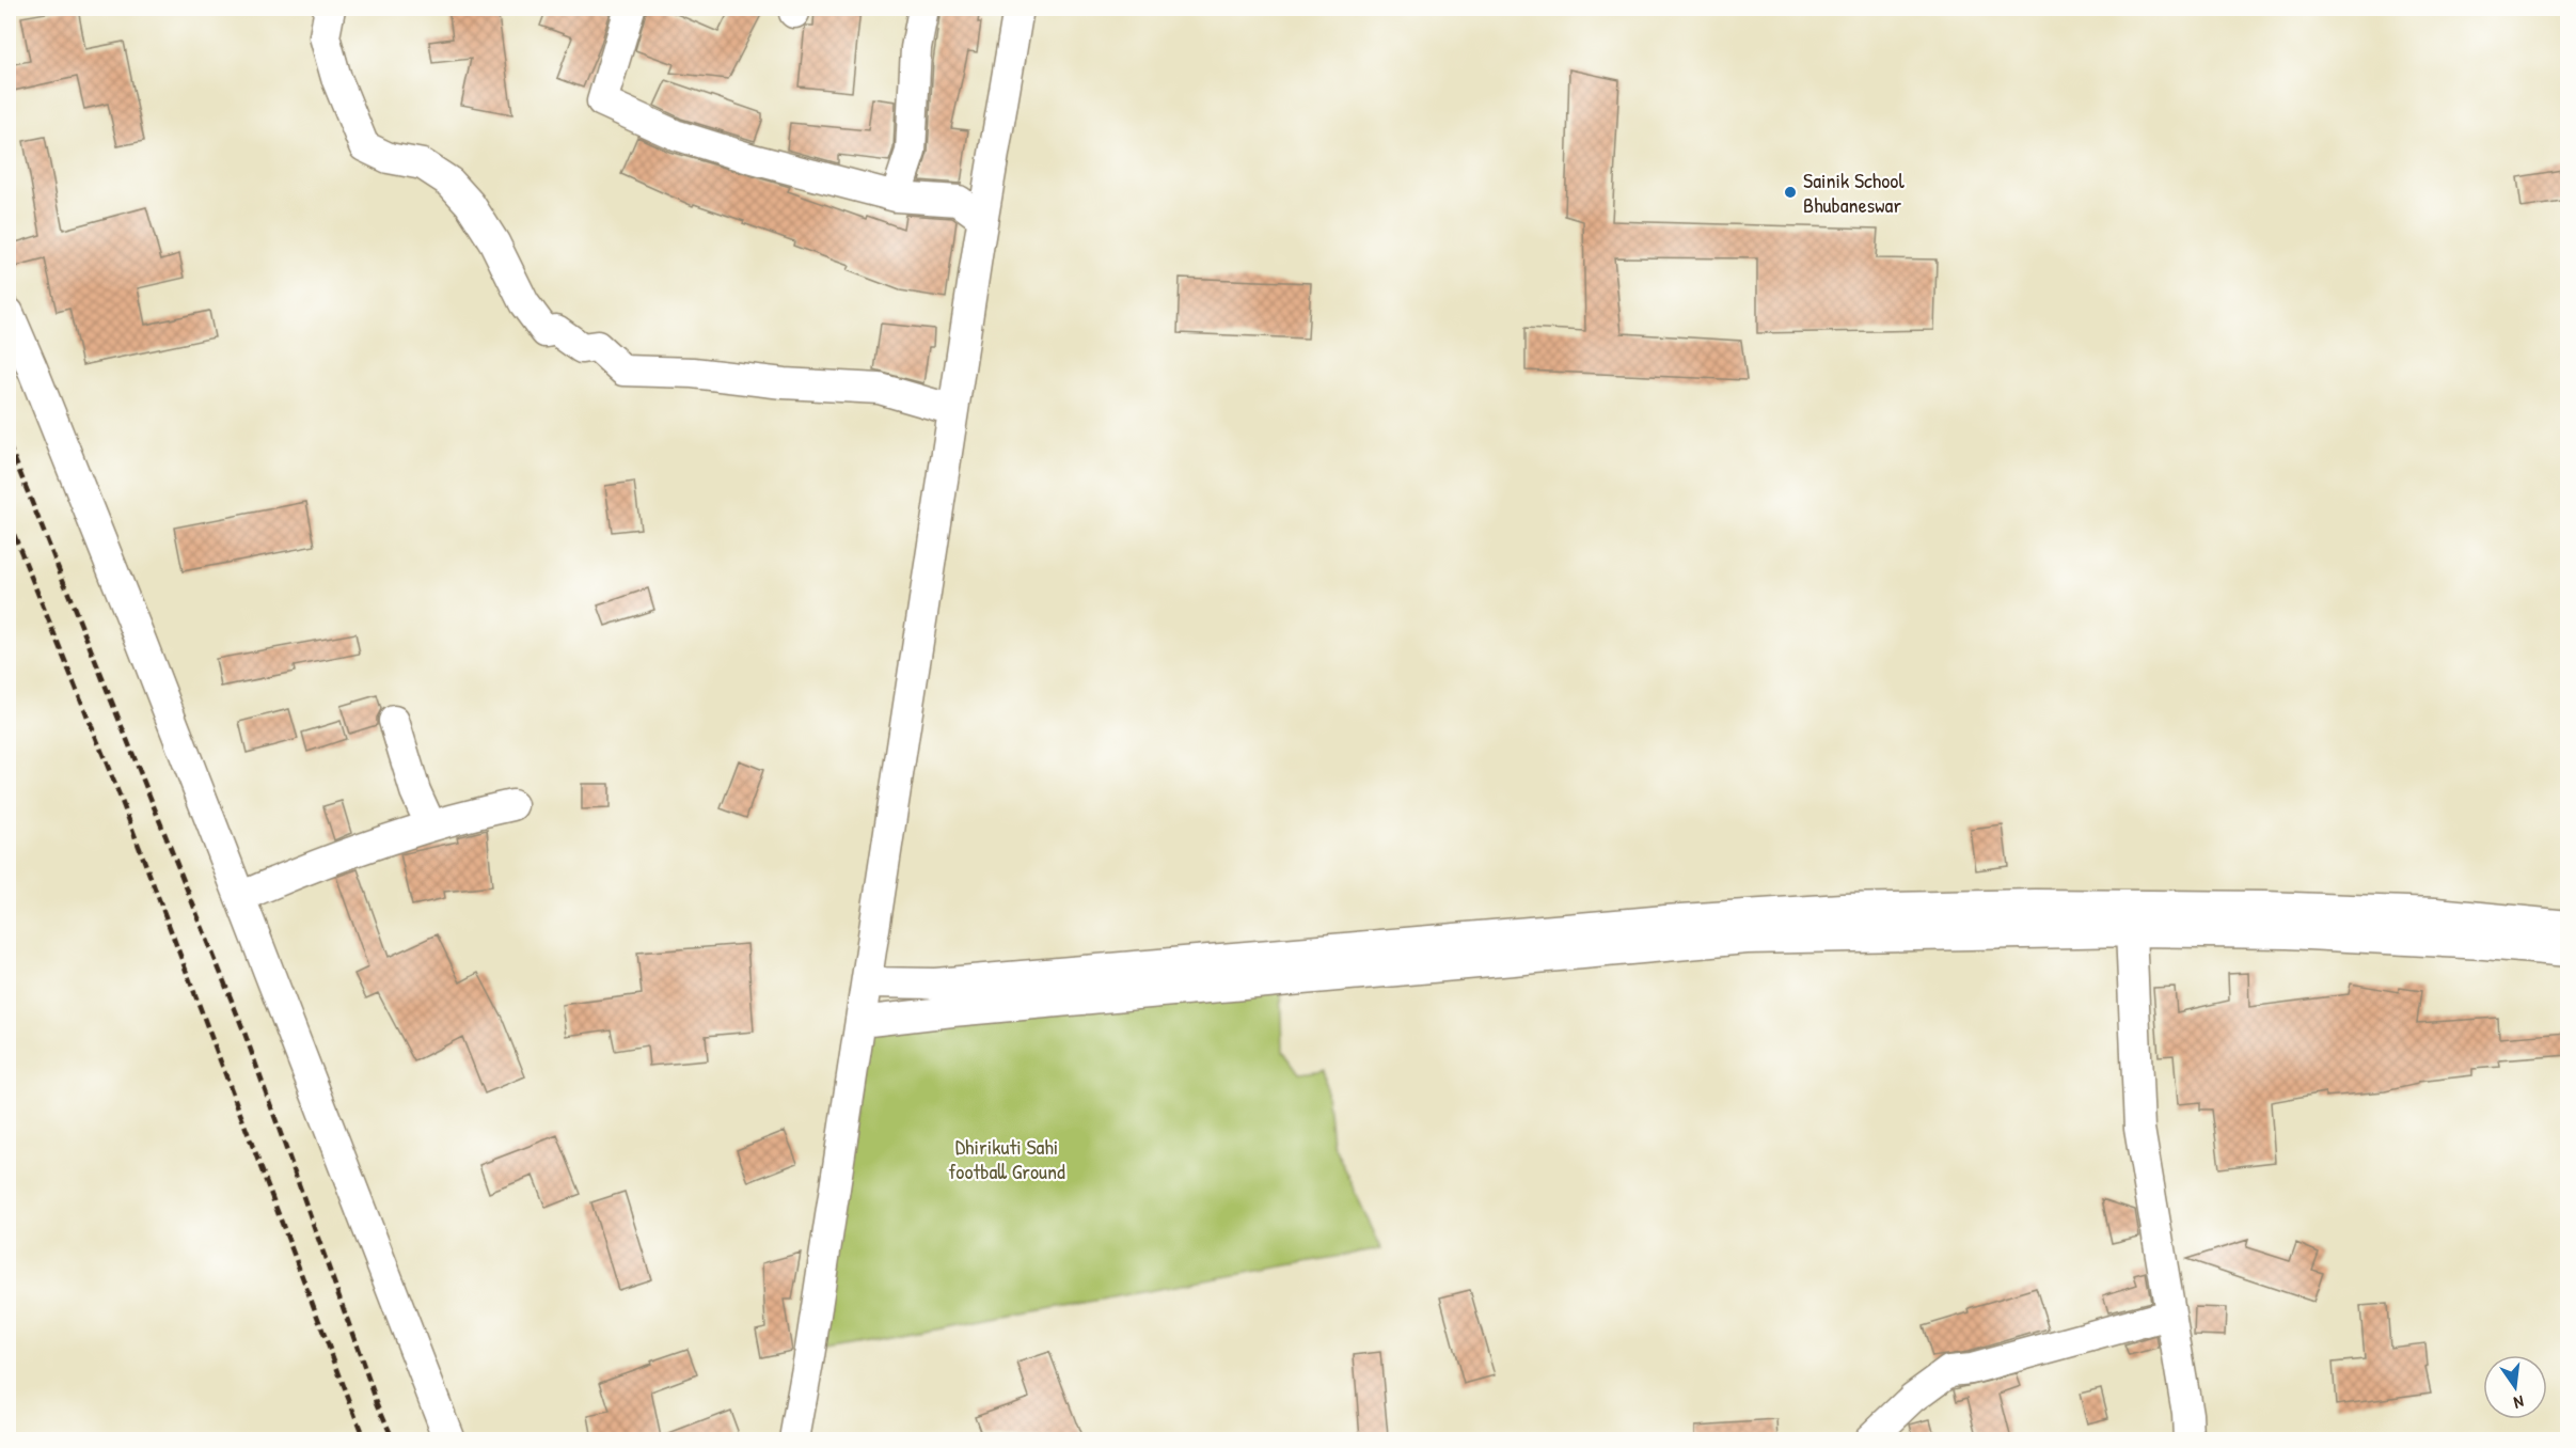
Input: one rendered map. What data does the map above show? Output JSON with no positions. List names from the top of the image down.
{
  "parks": ["Dhirikuti Sahi football Ground"],
  "places": ["Sainik School Bhubaneswar"],
  "north": "bottom"
}
